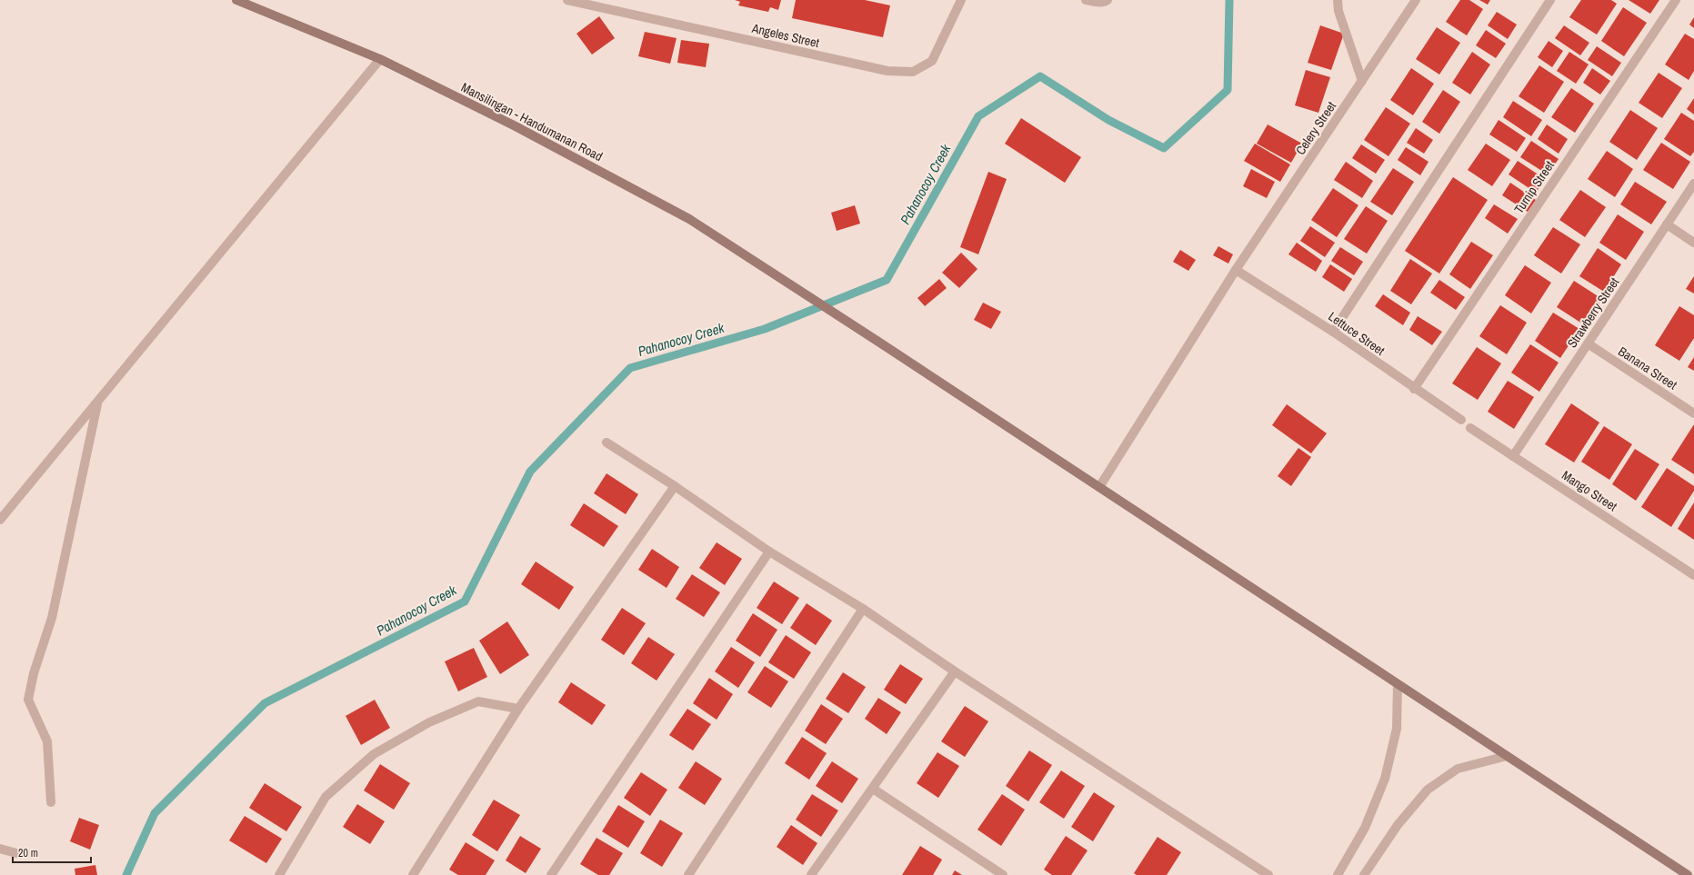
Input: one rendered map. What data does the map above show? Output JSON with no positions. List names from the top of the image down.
{
  "streets": {
    "street": [
      "Angeles Street",
      "Mansilingan - Handumanan Road",
      "Celery Street",
      "Turnip Street",
      "Strawberry Street",
      "Lettuce Street",
      "Banana Street",
      "Mango Street"
    ]
  },
  "crossings": [
    ["Mansilingan - Handumanan Road", "Celery Street"],
    ["Celery Street", "Lettuce Street"],
    ["Turnip Street", "Lettuce Street"],
    ["Strawberry Street", "Banana Street"],
    ["Strawberry Street", "Mango Street"]
  ],
  "water": ["Pahanocoy Creek"],
  "scale_bar": "20 m"
}
